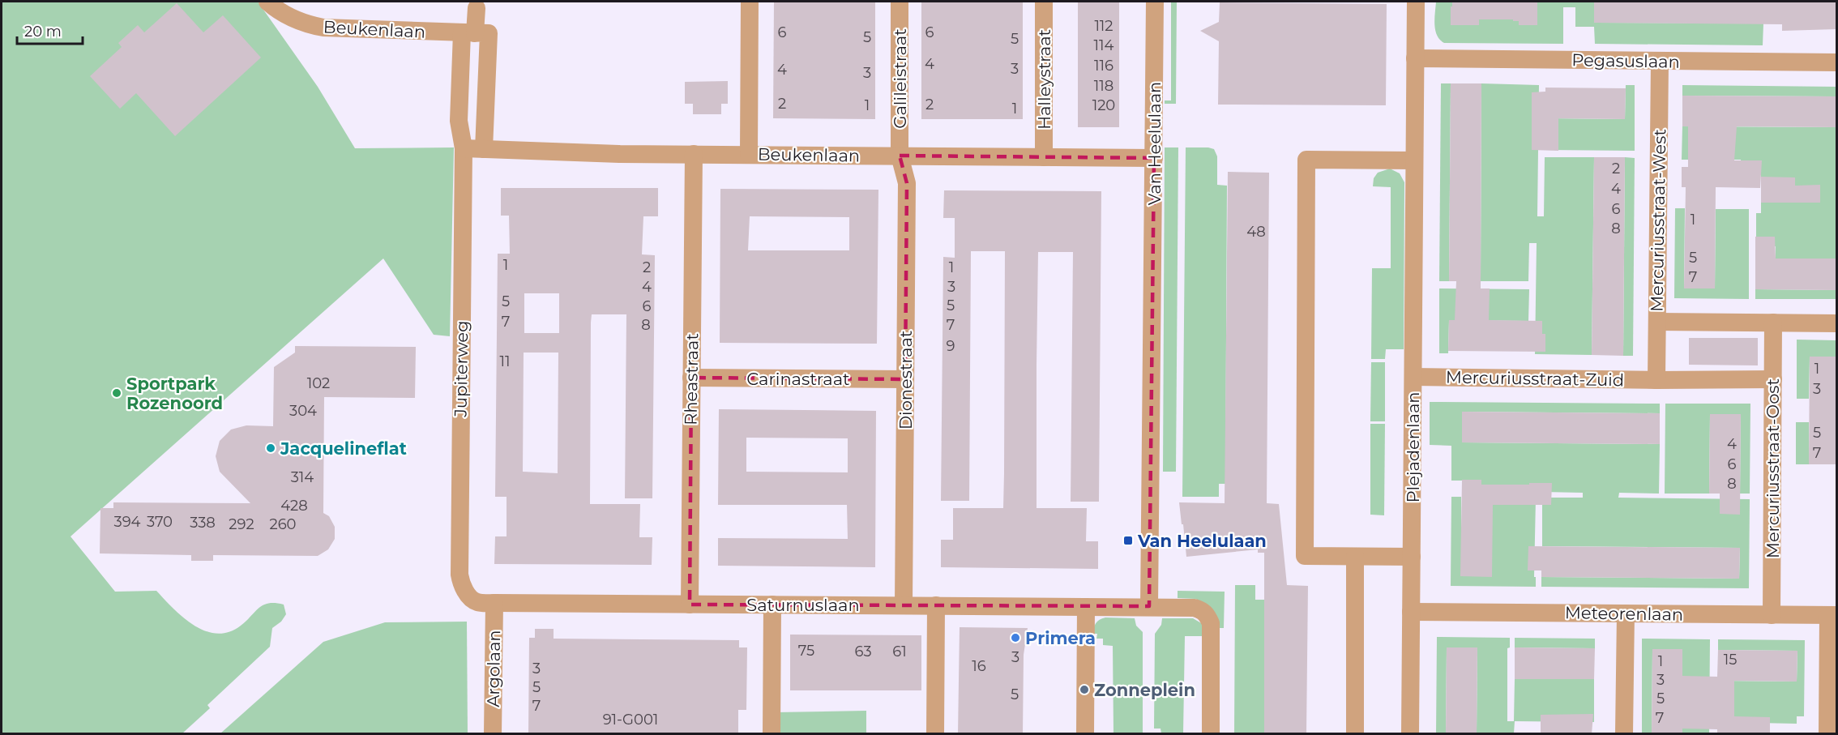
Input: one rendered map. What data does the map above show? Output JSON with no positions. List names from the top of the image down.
{
  "streets": {
    "street": [
      "Beukenlaan",
      "Pegasuslaan",
      "Galileistraat",
      "Halleystraat",
      "Van Heelulaan",
      "Mercuriusstraat-West",
      "Jupiterweg",
      "Carinastraat",
      "Mercuriusstraat-Zuid",
      "Rheastraat",
      "Dionestraat",
      "Plejadenlaan",
      "Mercuriusstraat-Oost",
      "Saturnuslaan",
      "Meteorenlaan",
      "Argolaan"
    ]
  },
  "crossings": [
    ["Beukenlaan", "Galileistraat"],
    ["Beukenlaan", "Halleystraat"],
    ["Beukenlaan", "Van Heelulaan"],
    ["Beukenlaan", "Jupiterweg"],
    ["Beukenlaan", "Rheastraat"],
    ["Beukenlaan", "Dionestraat"],
    ["Pegasuslaan", "Mercuriusstraat-West"],
    ["Pegasuslaan", "Plejadenlaan"],
    ["Galileistraat", "Dionestraat"],
    ["Van Heelulaan", "Saturnuslaan"],
    ["Mercuriusstraat-West", "Mercuriusstraat-Zuid"],
    ["Jupiterweg", "Saturnuslaan"],
    ["Carinastraat", "Rheastraat"],
    ["Carinastraat", "Dionestraat"],
    ["Mercuriusstraat-Zuid", "Plejadenlaan"],
    ["Mercuriusstraat-Zuid", "Mercuriusstraat-Oost"],
    ["Rheastraat", "Saturnuslaan"],
    ["Dionestraat", "Saturnuslaan"],
    ["Plejadenlaan", "Meteorenlaan"],
    ["Mercuriusstraat-Oost", "Meteorenlaan"],
    ["Saturnuslaan", "Argolaan"]
  ],
  "places": {
    "other": [
      "Sportpark Rozenoord",
      "Jacquelineflat",
      "Primera",
      "Zonneplein"
    ],
    "transit": ["Van Heelulaan"]
  },
  "house_numbers": [
    "112",
    "6",
    "6",
    "5",
    "5",
    "114",
    "4",
    "116",
    "3",
    "4",
    "3",
    "118",
    "2",
    "2",
    "1",
    "120",
    "1",
    "2",
    "4",
    "6",
    "1",
    "8",
    "48",
    "5",
    "1",
    "2",
    "1",
    "7",
    "4",
    "3",
    "5",
    "5",
    "6",
    "7",
    "8",
    "7",
    "9",
    "11",
    "1",
    "102",
    "3",
    "304",
    "5",
    "4",
    "7",
    "6",
    "314",
    "8",
    "428",
    "394",
    "370",
    "338",
    "292",
    "260",
    "75",
    "63",
    "61",
    "3",
    "15",
    "1",
    "16",
    "3",
    "3",
    "5",
    "5",
    "5",
    "7",
    "7",
    "91-G001"
  ],
  "scale_bar": "20 m"
}
